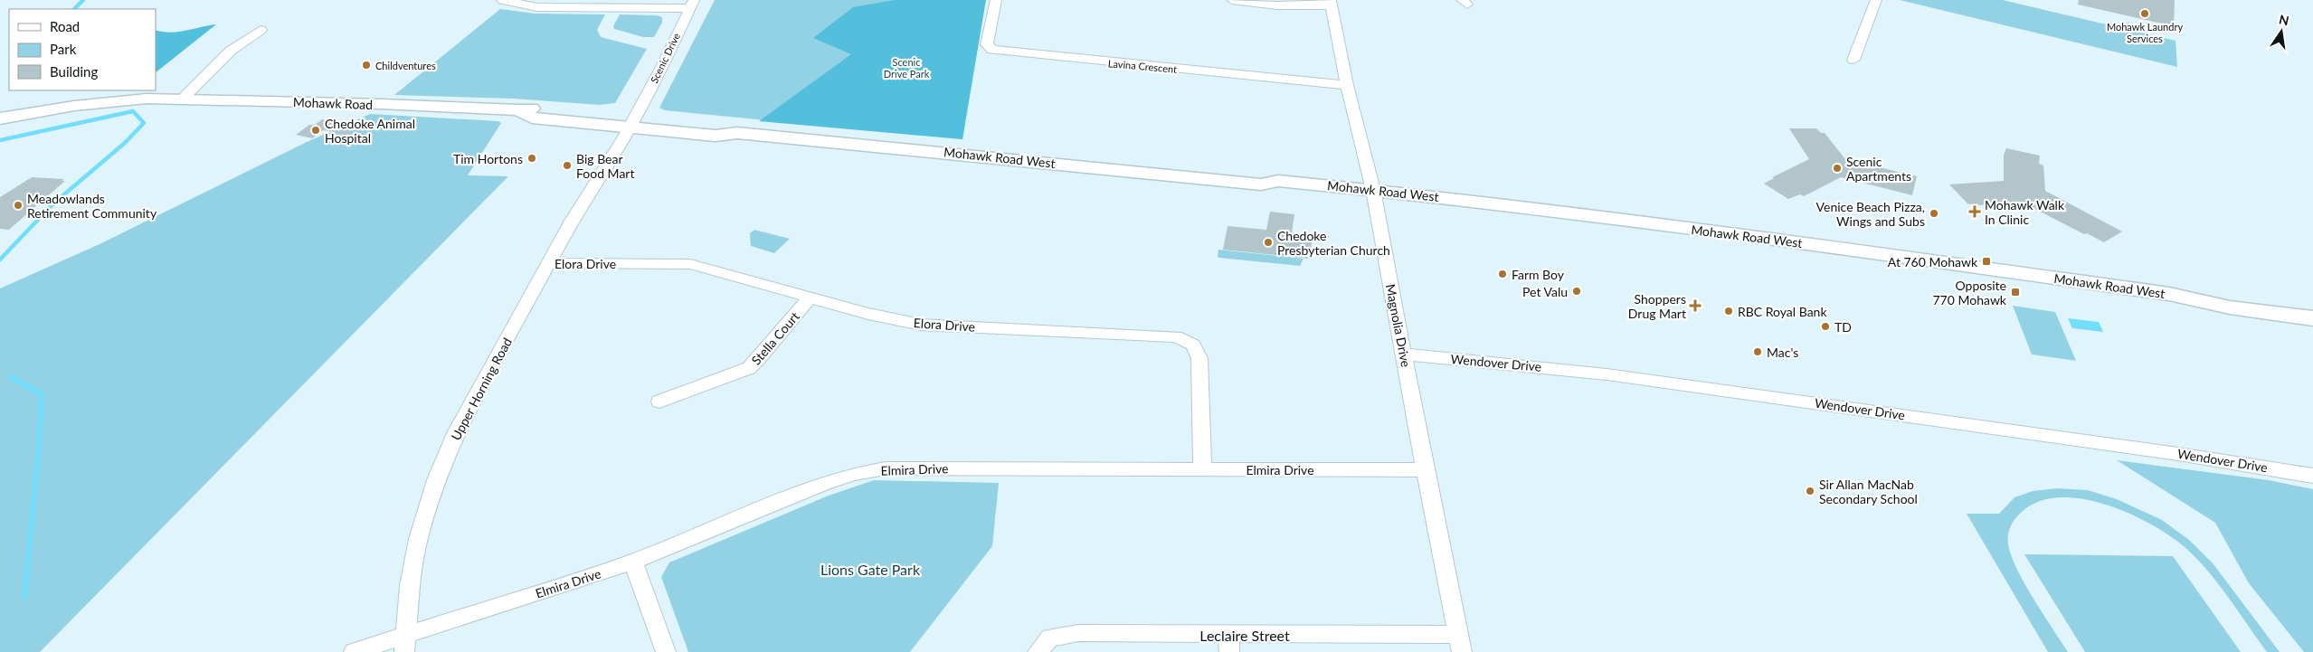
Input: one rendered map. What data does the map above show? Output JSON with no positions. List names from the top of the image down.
{
  "streets": {
    "main road": ["Mohawk Road", "Mohawk Road West"],
    "street": [
      "Scenic Drive",
      "Lavina Crescent",
      "Elora Drive",
      "Magnolia Drive",
      "Stella Court",
      "Wendover Drive",
      "Upper Horning Road",
      "Elmira Drive",
      "Leclaire Street"
    ]
  },
  "crossings": [
    ["Scenic Drive", "Mohawk Road"],
    ["Scenic Drive", "Mohawk Road West"],
    ["Scenic Drive", "Upper Horning Road"],
    ["Lavina Crescent", "Magnolia Drive"],
    ["Mohawk Road", "Mohawk Road West"],
    ["Mohawk Road", "Upper Horning Road"],
    ["Mohawk Road West", "Magnolia Drive"],
    ["Mohawk Road West", "Upper Horning Road"],
    ["Elora Drive", "Stella Court"],
    ["Elora Drive", "Upper Horning Road"],
    ["Elora Drive", "Elmira Drive"],
    ["Magnolia Drive", "Wendover Drive"],
    ["Magnolia Drive", "Elmira Drive"],
    ["Magnolia Drive", "Leclaire Street"],
    ["Upper Horning Road", "Elmira Drive"]
  ],
  "parks": ["Scenic Drive Park", "Lions Gate Park"],
  "places": {
    "other": [
      "Mohawk Laundry Services",
      "Childventures",
      "Chedoke Animal Hospital",
      "Tim Hortons",
      "Big Bear Food Mart",
      "Scenic Apartments",
      "Meadowlands Retirement Community",
      "Venice Beach Pizza, Wings and Subs",
      "Chedoke Presbyterian Church",
      "Farm Boy",
      "Pet Valu",
      "RBC Royal Bank",
      "TD",
      "Mac's",
      "Sir Allan MacNab Secondary School"
    ],
    "health": ["Mohawk Walk In Clinic", "Shoppers Drug Mart"],
    "transit": ["At 760 Mohawk", "Opposite 770 Mohawk"]
  },
  "legend": ["Road", "Park", "Building"],
  "north": "top"
}
